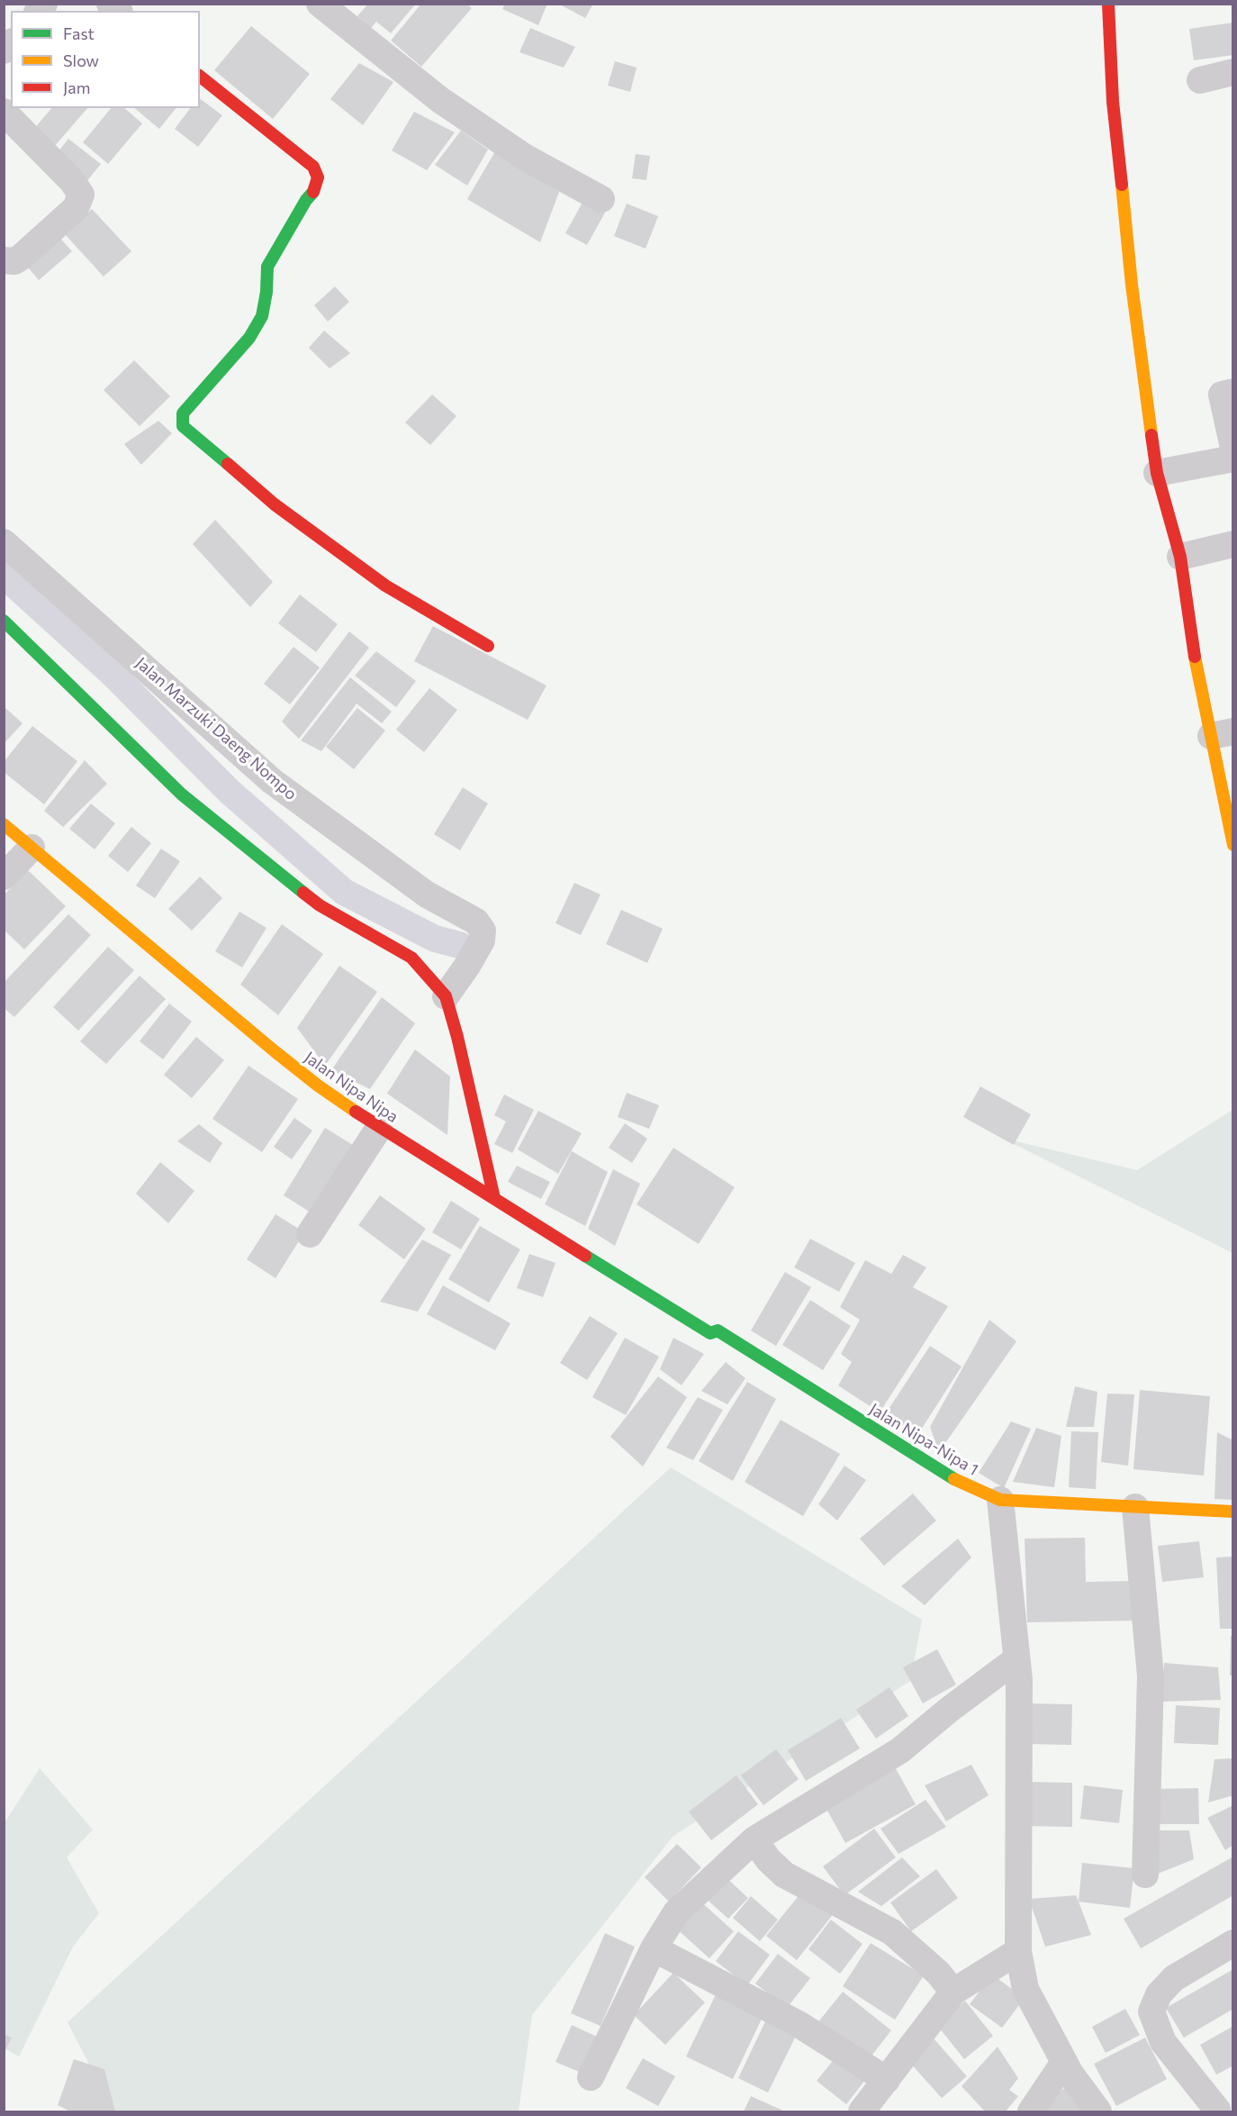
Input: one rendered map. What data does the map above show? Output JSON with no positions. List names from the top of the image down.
{
  "streets": {
    "street": ["Jalan Marzuki Daeng Nompo", "Jalan Nipa Nipa", "Jalan Nipa-Nipa 1"]
  },
  "crossings": [
    ["Jalan Nipa Nipa", "Jalan Nipa-Nipa 1"]
  ],
  "legend": ["Fast", "Slow", "Jam"]
}
